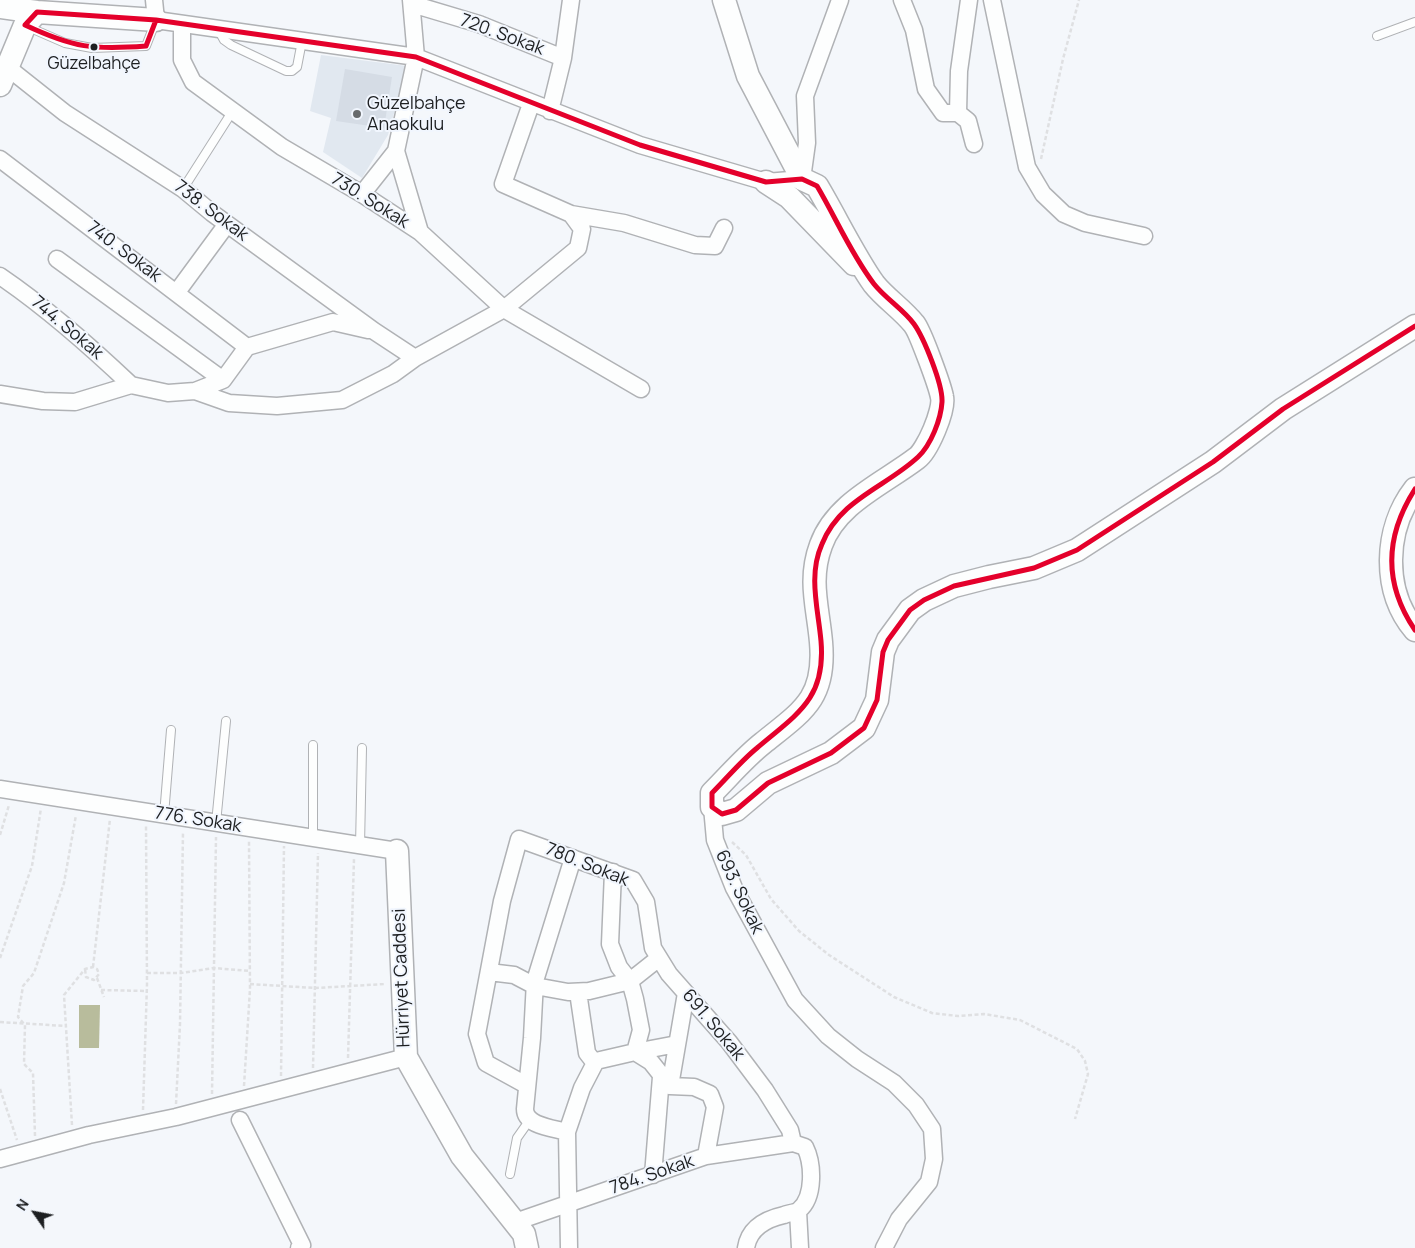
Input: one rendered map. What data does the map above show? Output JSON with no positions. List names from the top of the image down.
{
  "streets": {
    "street": [
      "720. Sokak",
      "730. Sokak",
      "738. Sokak",
      "740. Sokak",
      "744. Sokak",
      "776. Sokak",
      "780. Sokak",
      "693. Sokak",
      "Hürriyet Caddesi",
      "691. Sokak",
      "784. Sokak"
    ]
  },
  "crossings": [
    ["776. Sokak", "Hürriyet Caddesi"],
    ["780. Sokak", "691. Sokak"],
    ["Hürriyet Caddesi", "784. Sokak"],
    ["691. Sokak", "784. Sokak"]
  ],
  "places": ["Güzelbahçe", "Güzelbahçe Anaokulu"],
  "north": "top left"
}
